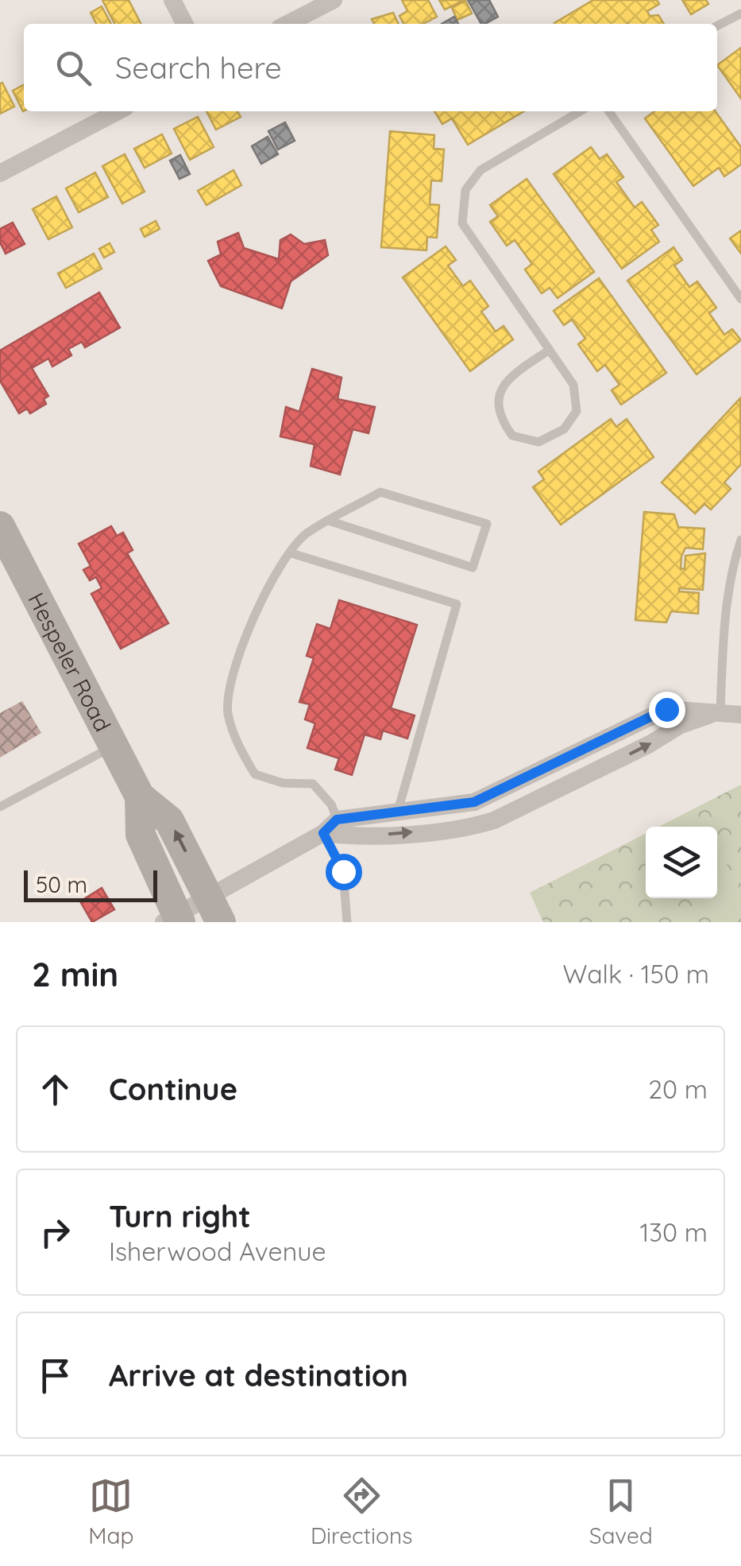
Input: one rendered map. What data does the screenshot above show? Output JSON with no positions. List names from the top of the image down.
{
  "streets": {
    "main road": ["Hespeler Road"]
  },
  "scale_bar": "50 m",
  "page": {
    "search": "Search here",
    "scale": "50 m",
    "heading": ["2 min", "Walk · 150 m"],
    "list": [
      ["Continue", "20 m"],
      ["Turn right", "Isherwood Avenue", "130 m"],
      "Arrive at destination"
    ],
    "nav": ["Map", "Directions", "Saved"]
  }
}
